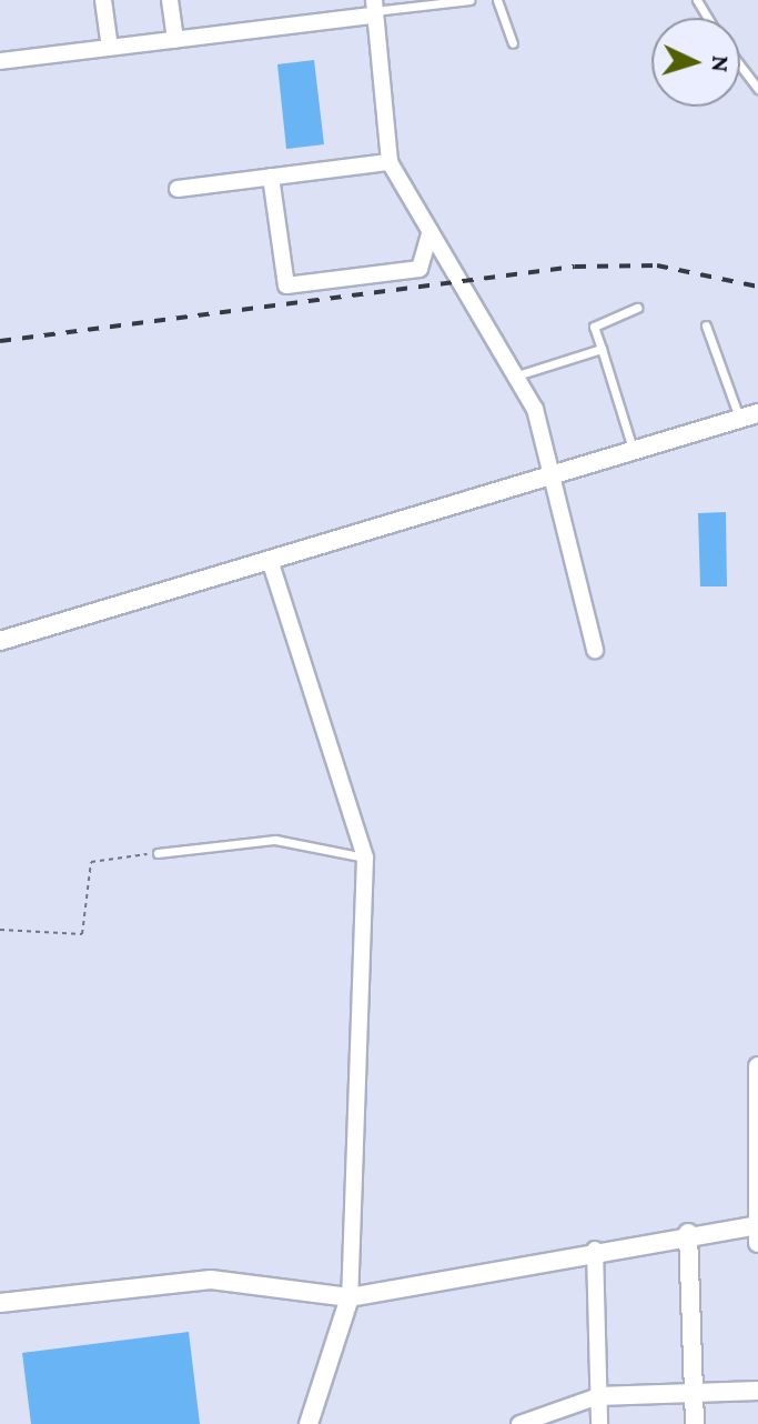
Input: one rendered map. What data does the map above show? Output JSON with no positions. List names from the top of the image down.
{
  "north": "right"
}
